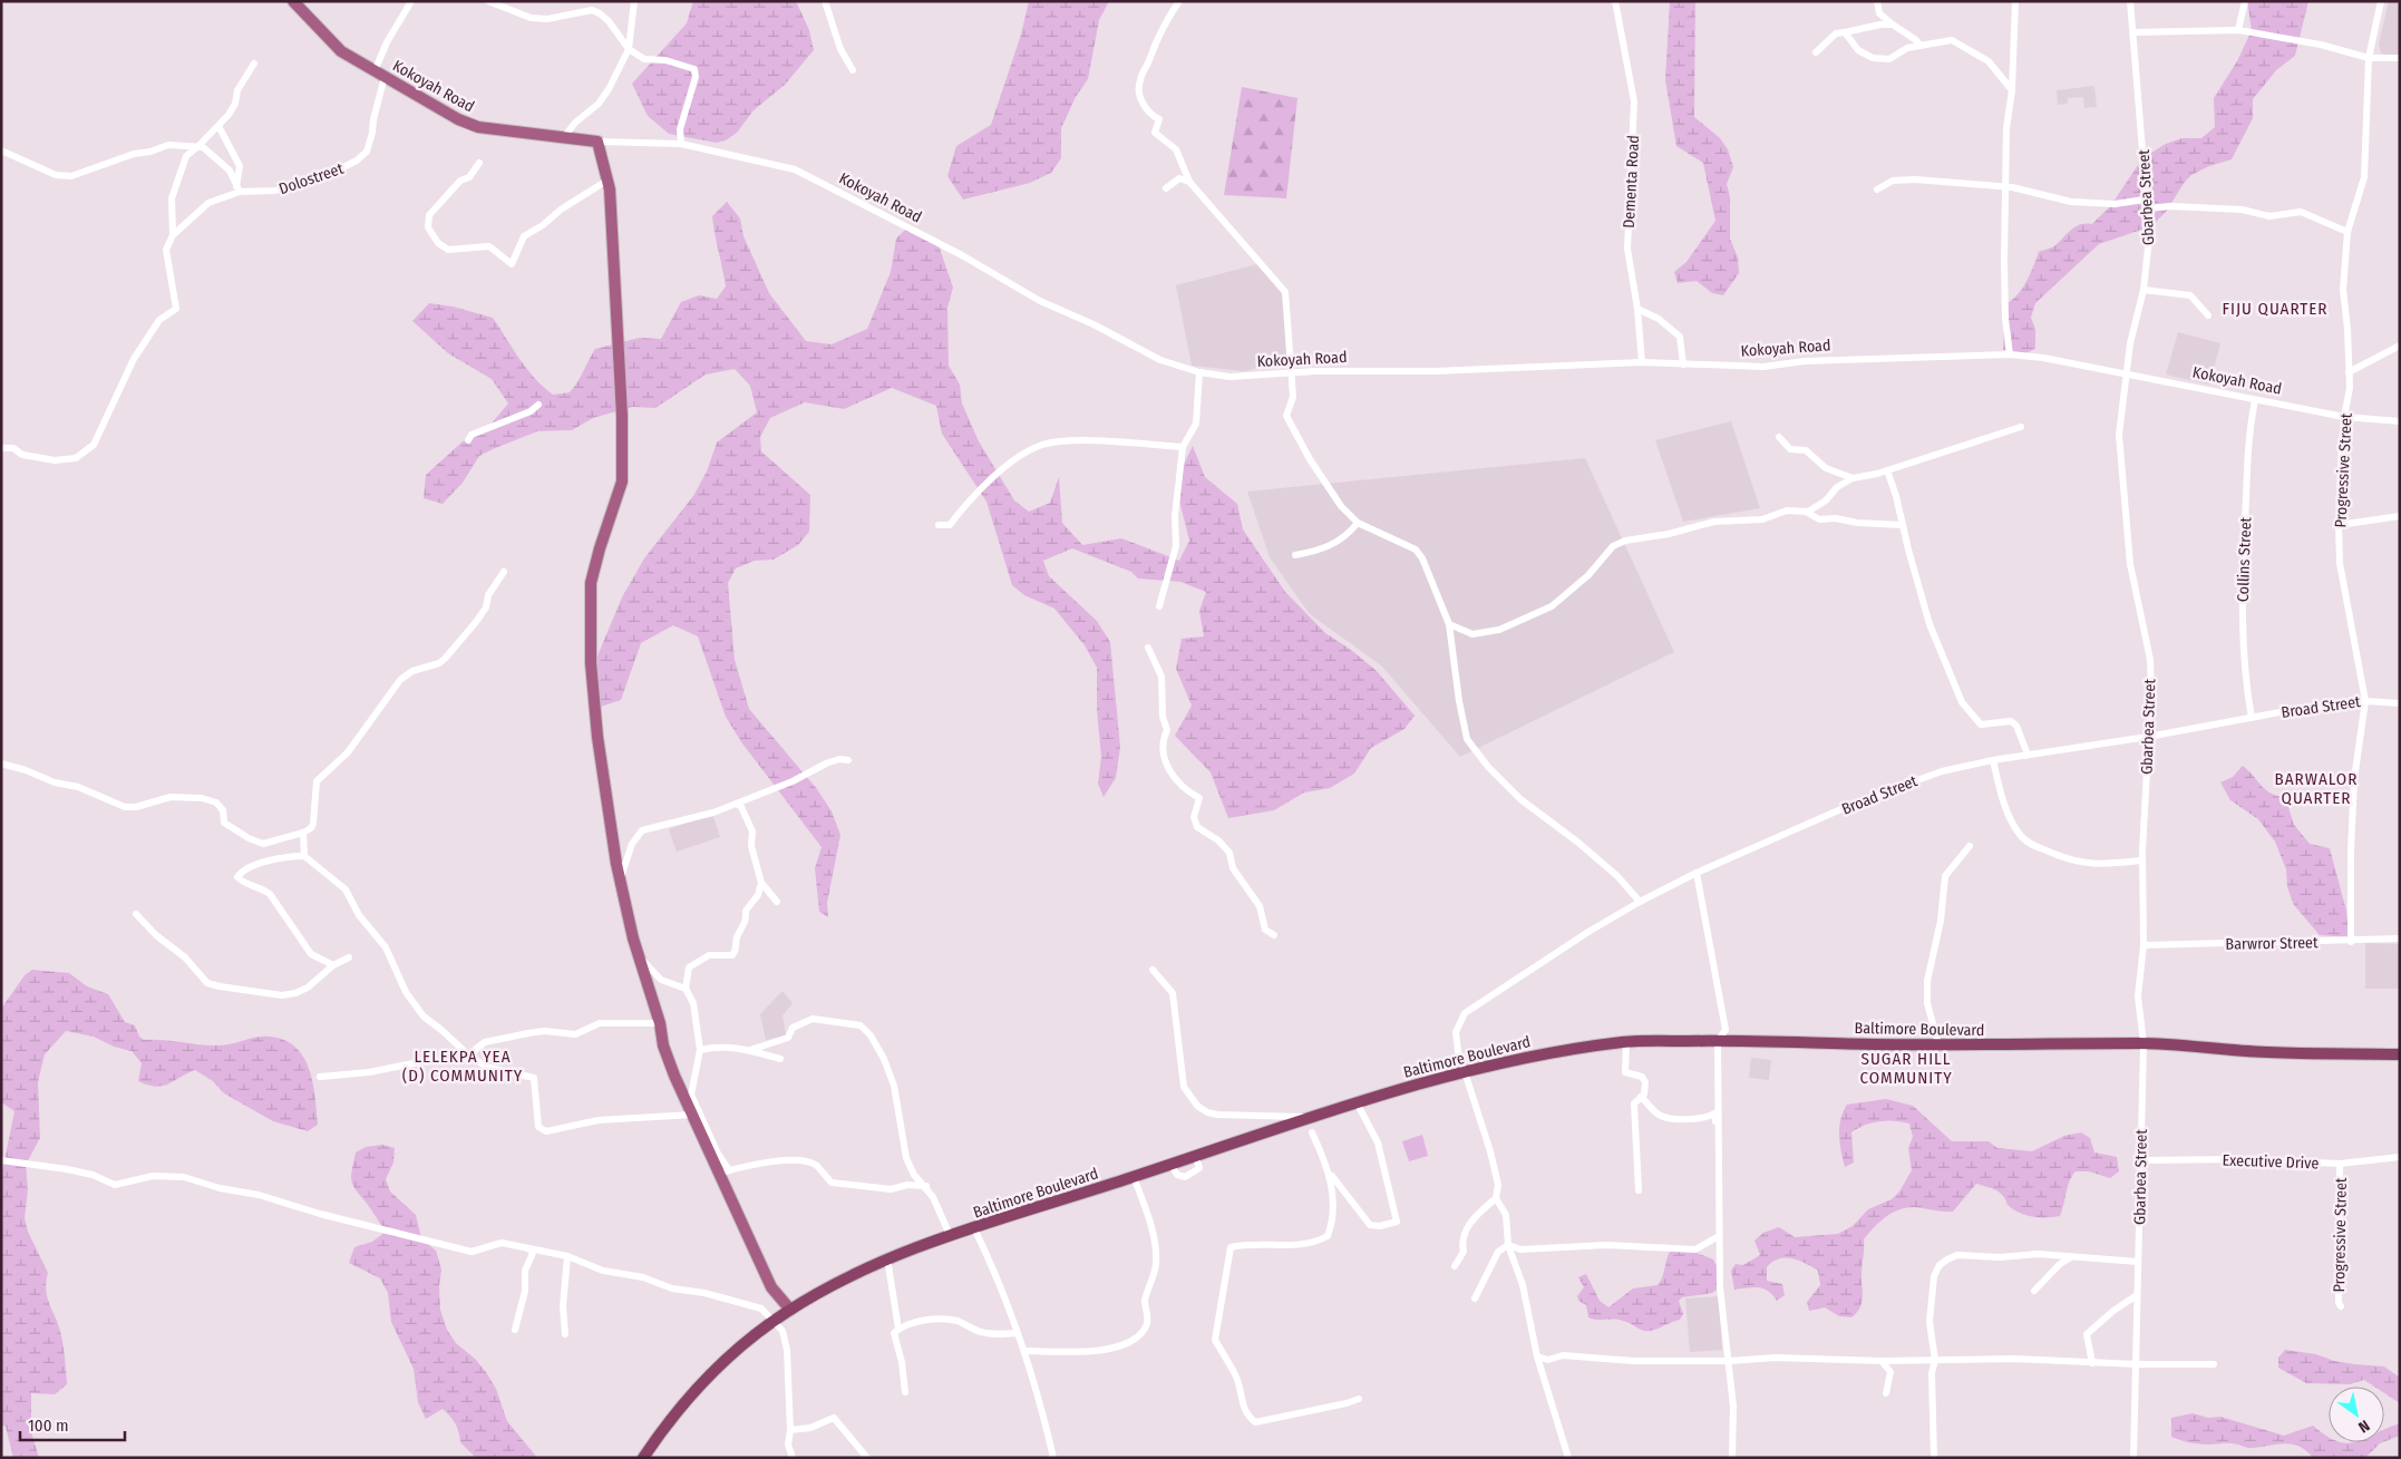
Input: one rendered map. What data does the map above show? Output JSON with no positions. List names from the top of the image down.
{
  "streets": {
    "highway": ["Baltimore Boulevard"],
    "main road": ["Kokoyah Road"],
    "street": [
      "Dolostreet",
      "Dementa Road",
      "Gbarbea Street",
      "Progressive Street",
      "Collins Street",
      "Broad Street",
      "Barwror Street",
      "Executive Drive"
    ]
  },
  "crossings": [
    ["Kokoyah Road", "Dolostreet"],
    ["Kokoyah Road", "Dementa Road"],
    ["Kokoyah Road", "Gbarbea Street"],
    ["Kokoyah Road", "Progressive Street"],
    ["Kokoyah Road", "Collins Street"],
    ["Gbarbea Street", "Broad Street"],
    ["Gbarbea Street", "Barwror Street"],
    ["Gbarbea Street", "Baltimore Boulevard"],
    ["Gbarbea Street", "Executive Drive"],
    ["Progressive Street", "Broad Street"],
    ["Progressive Street", "Barwror Street"],
    ["Progressive Street", "Executive Drive"],
    ["Collins Street", "Broad Street"],
    ["Broad Street", "Baltimore Boulevard"]
  ],
  "districts": [
    "FIJU QUARTER",
    "BARWALOR QUARTER",
    "LELEKPA YEA (D) COMMUNITY",
    "SUGAR HILL COMMUNITY"
  ],
  "scale_bar": "100 m",
  "north": "bottom right"
}
